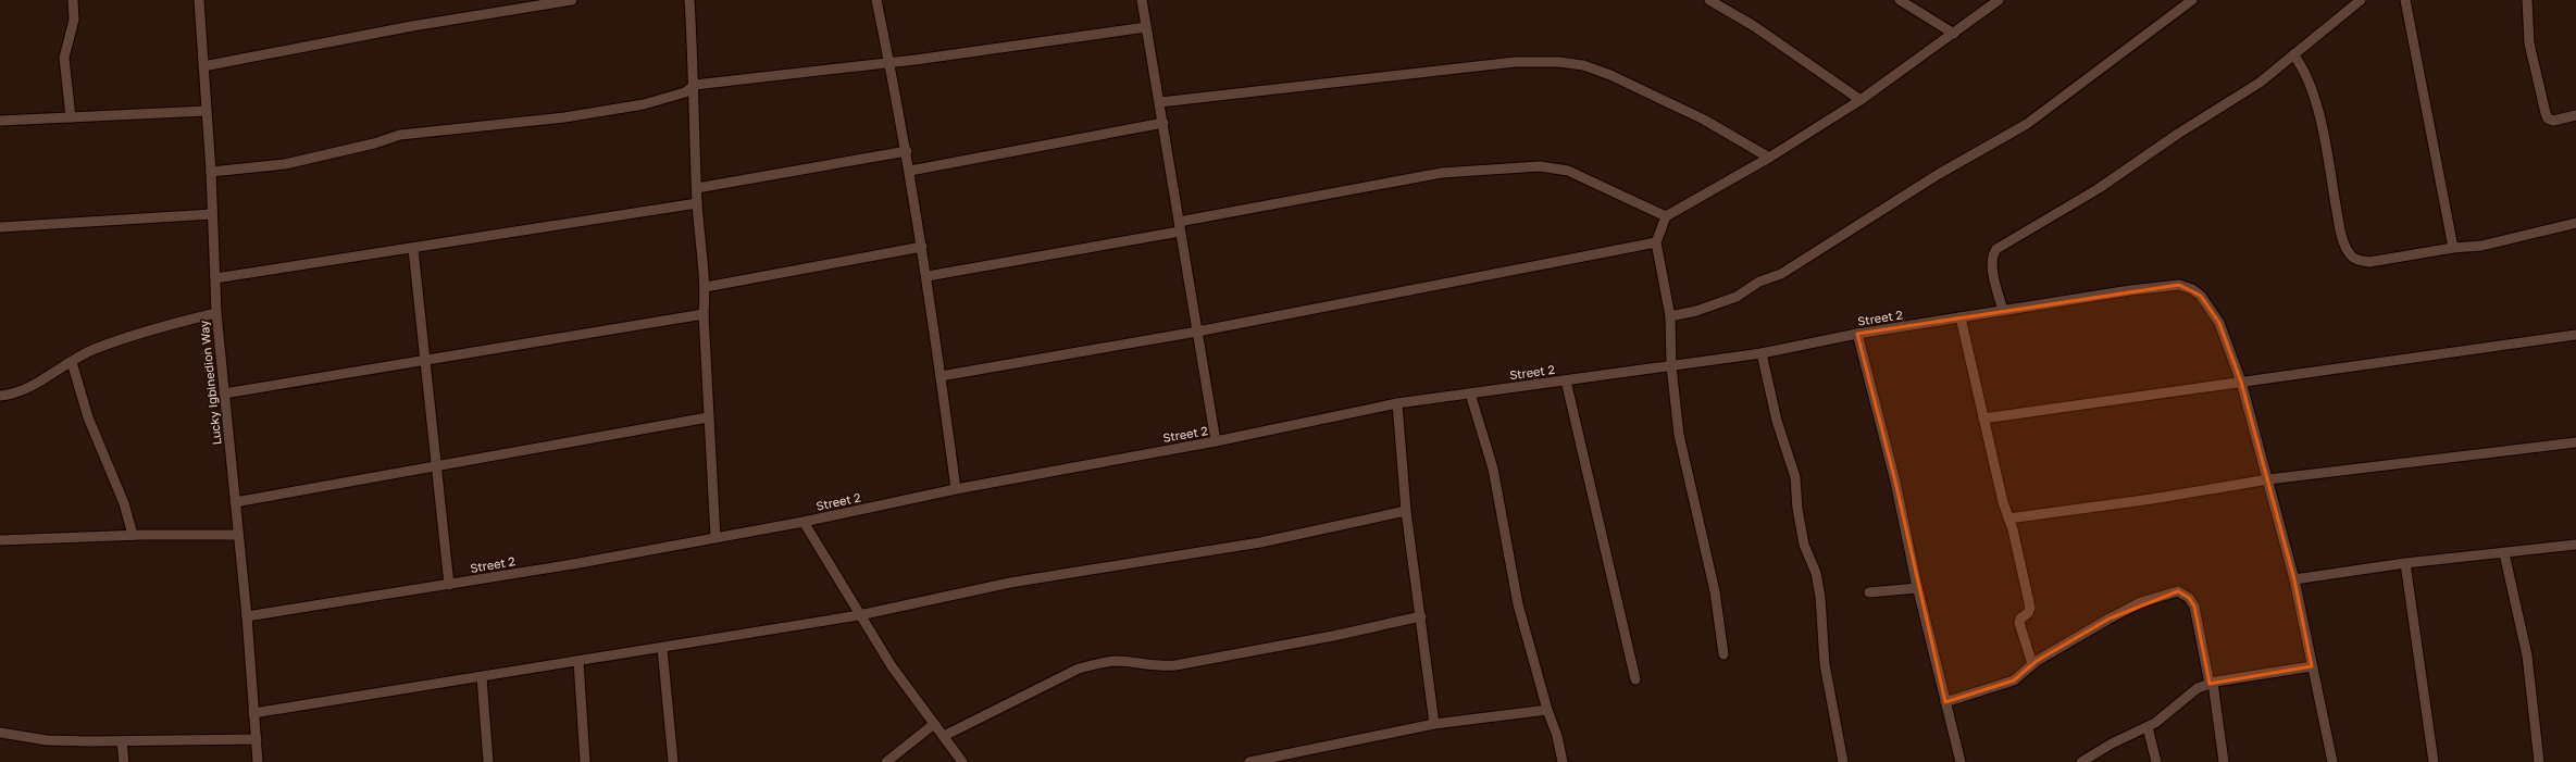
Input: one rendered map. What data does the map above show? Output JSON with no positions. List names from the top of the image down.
{
  "streets": {
    "street": ["Street 2", "Lucky Igbinedion Way"]
  },
  "crossings": [
    ["Street 2", "Lucky Igbinedion Way"]
  ]
}
